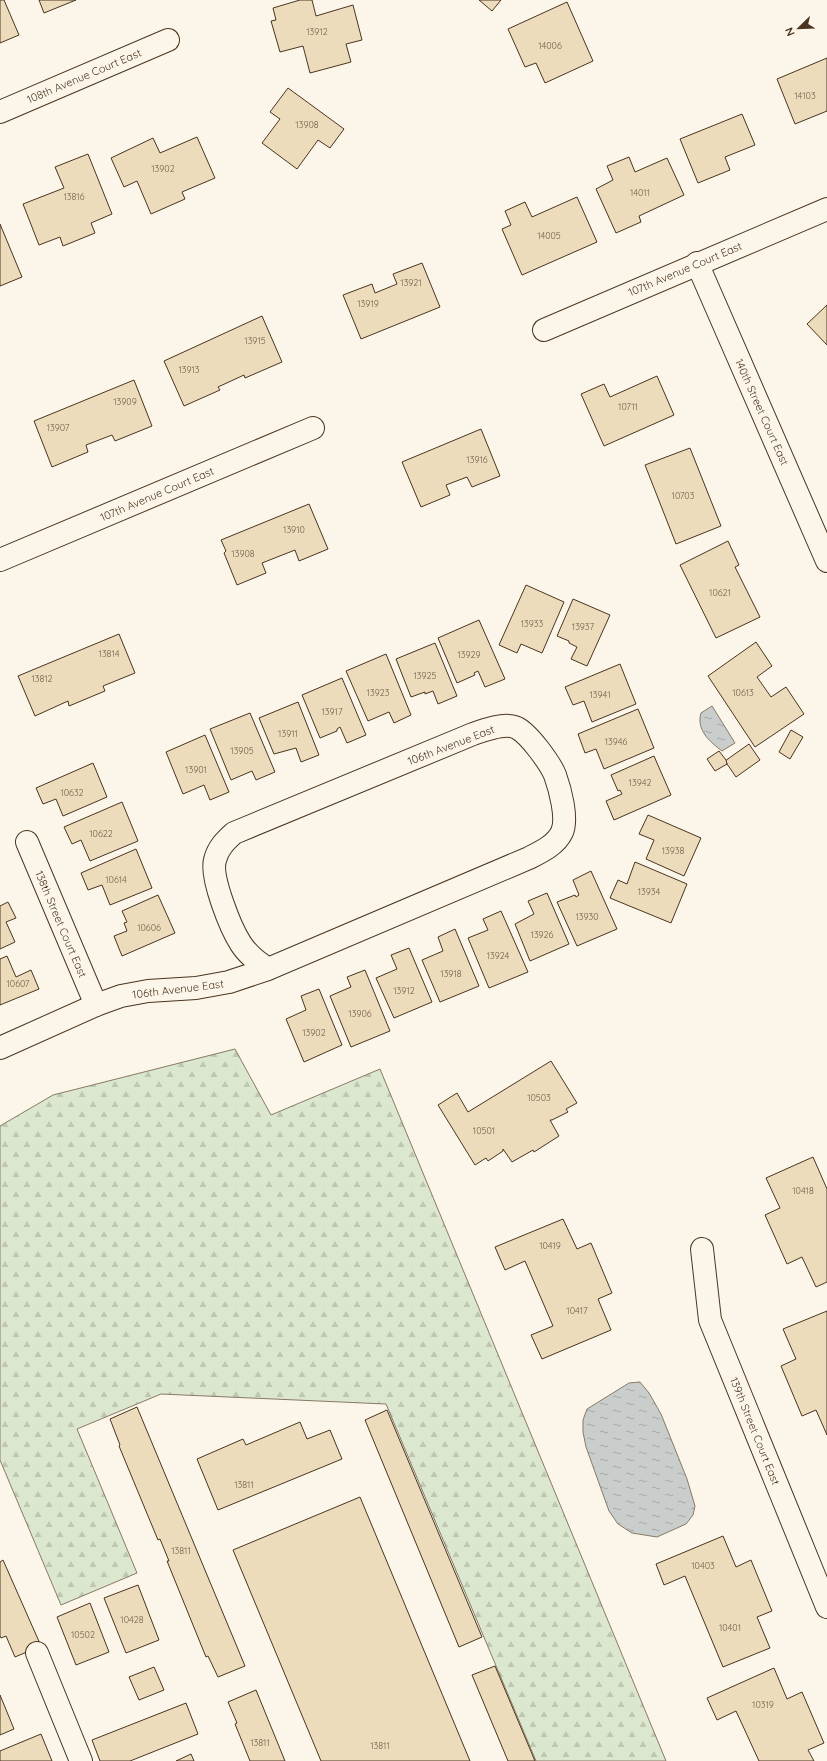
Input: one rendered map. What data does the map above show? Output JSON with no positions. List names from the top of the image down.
{
  "streets": {
    "street": [
      "108th Avenue Court East",
      "107th Avenue Court East",
      "140th Street Court East",
      "106th Avenue East",
      "138th Street Court East",
      "139th Street Court East"
    ]
  },
  "crossings": [
    ["107th Avenue Court East", "140th Street Court East"],
    ["106th Avenue East", "138th Street Court East"]
  ],
  "house_numbers": [
    "13912",
    "14006",
    "14103",
    "13908",
    "13902",
    "14011",
    "13816",
    "14005",
    "13921",
    "13919",
    "13915",
    "13913",
    "13909",
    "10711",
    "13907",
    "13916",
    "10703",
    "13910",
    "13908",
    "10621",
    "13933",
    "13937",
    "13814",
    "13929",
    "13925",
    "13812",
    "13923",
    "10613",
    "13941",
    "13917",
    "13911",
    "13946",
    "13905",
    "13901",
    "13942",
    "10632",
    "10622",
    "13938",
    "10614",
    "13934",
    "13930",
    "10606",
    "13926",
    "13924",
    "13918",
    "10607",
    "13912",
    "13906",
    "13902",
    "10503",
    "10501",
    "10418",
    "10419",
    "10417",
    "13811",
    "13811",
    "10403",
    "10428",
    "10401",
    "10502",
    "10319",
    "13811",
    "13811"
  ],
  "north": "bottom left"
}
